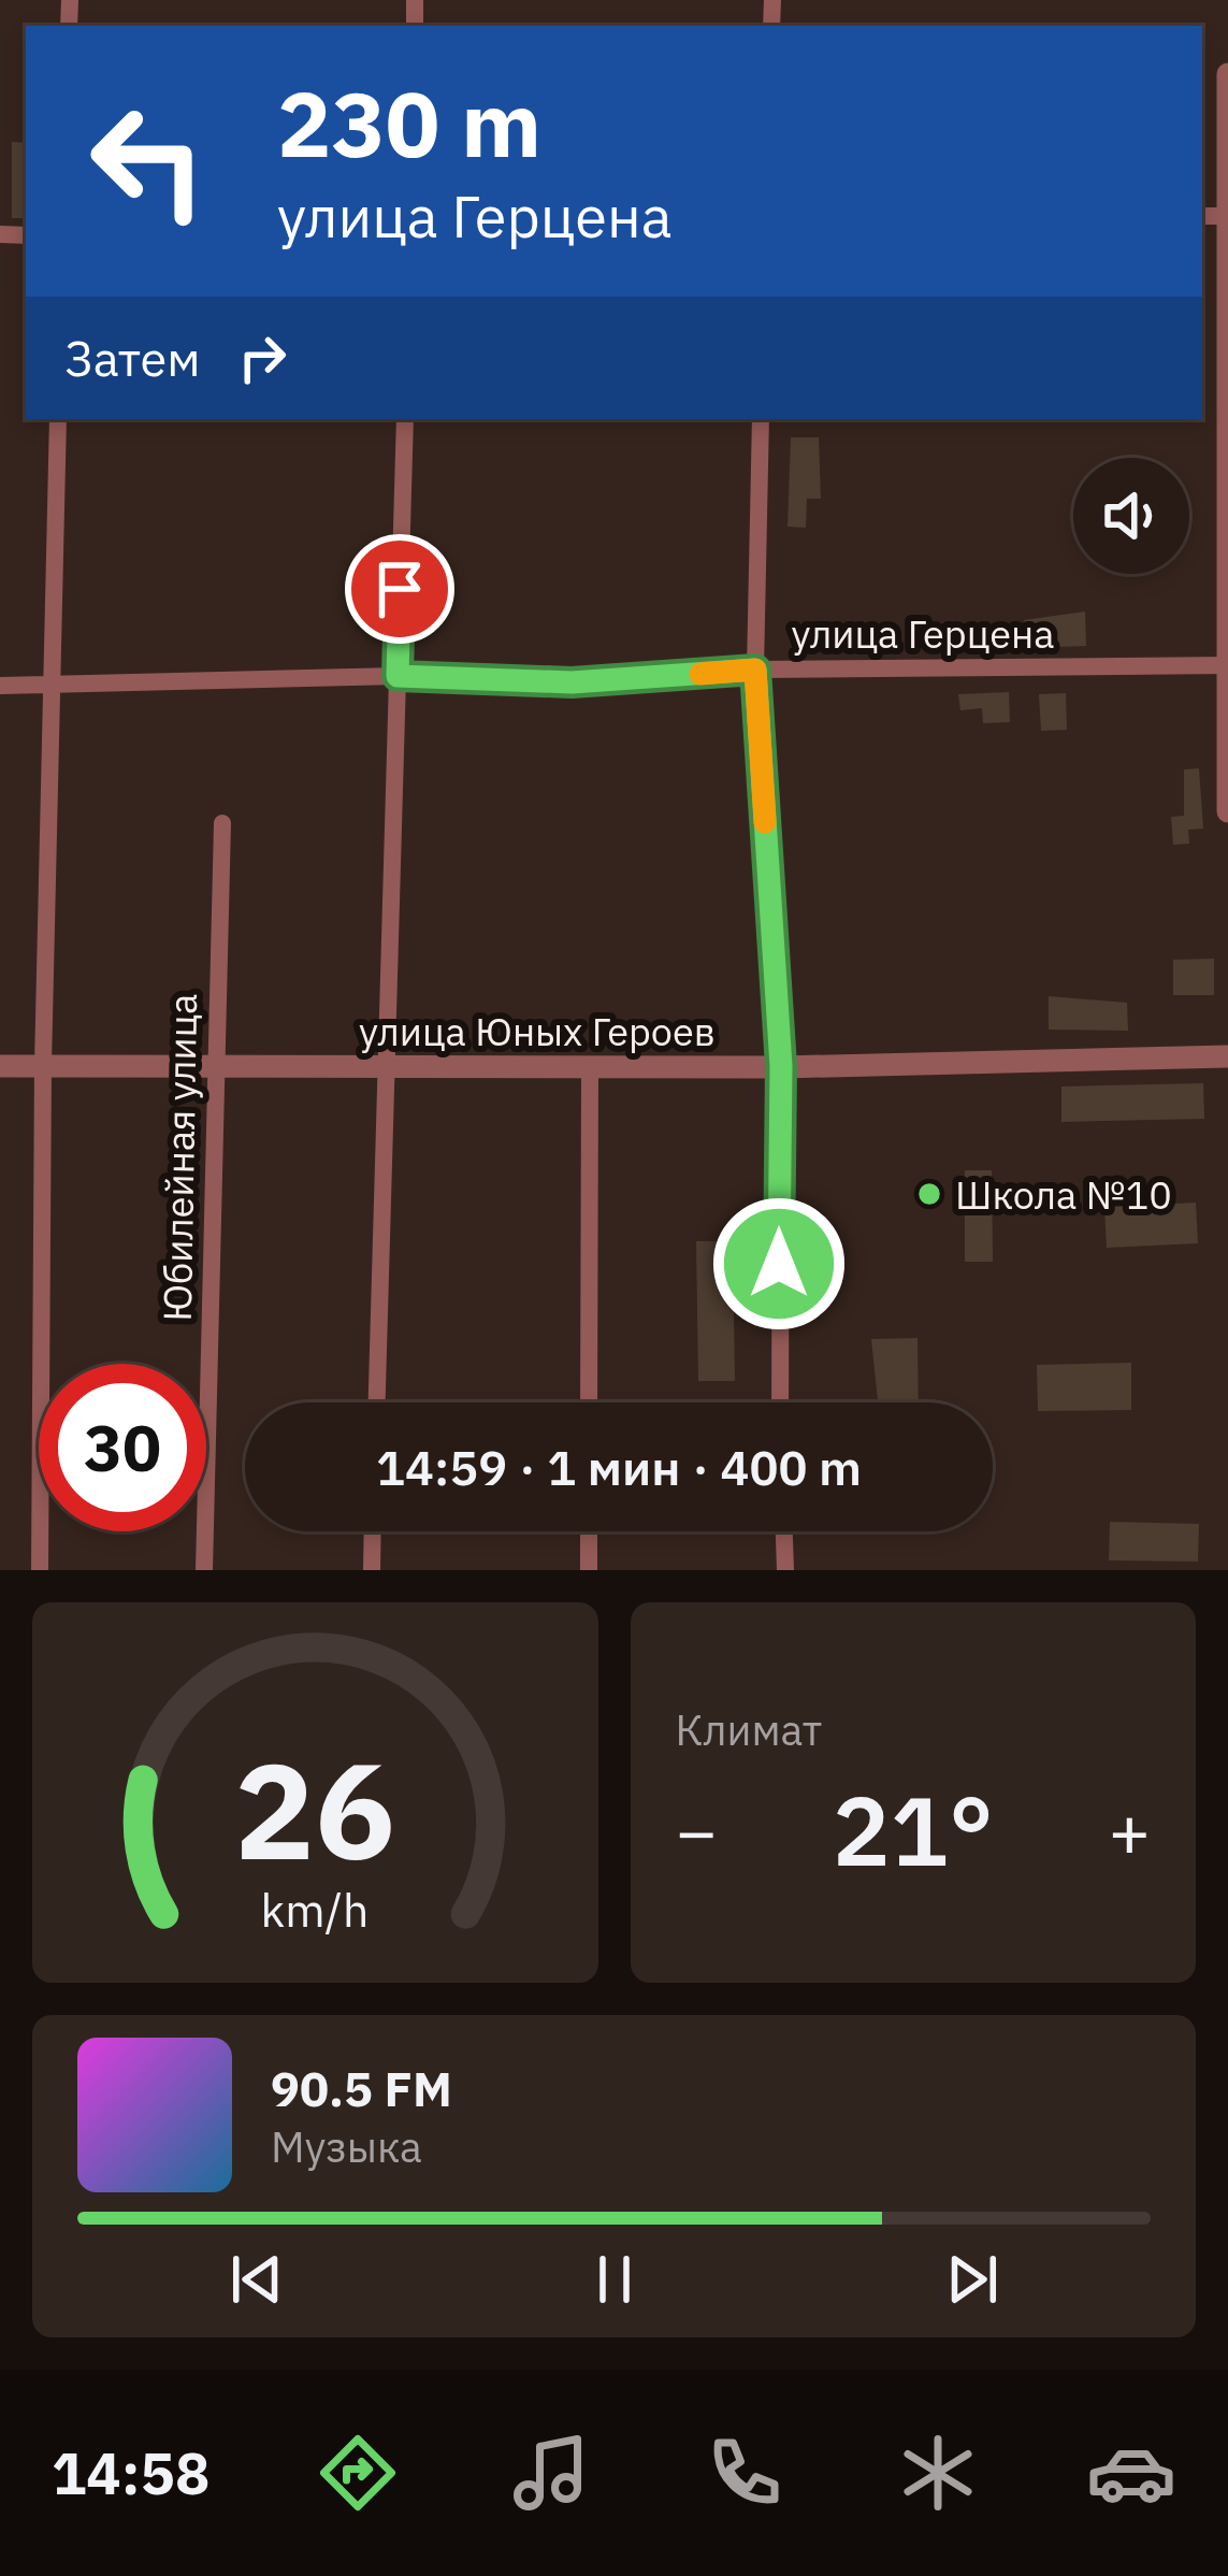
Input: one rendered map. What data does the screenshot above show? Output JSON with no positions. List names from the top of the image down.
{
  "streets": {
    "street": ["улица Герцена", "улица Юных Героев", "Юбилейная улица"]
  },
  "crossings": [
    ["улица Юных Героев", "Юбилейная улица"]
  ],
  "places": ["Школа №10"],
  "page": {
    "turn": ["230 m", "улица Герцена"],
    "then": "Затем",
    "limit": "30",
    "trip": "14:59 · 1 мин · 400 m",
    "tile": "Климат",
    "heat": ["−", "21°", "+"],
    "song": ["90.5 FM", "Музыка"],
    "tabs": "14:58",
    "gauge": ["26", "km/h"]
  }
}
